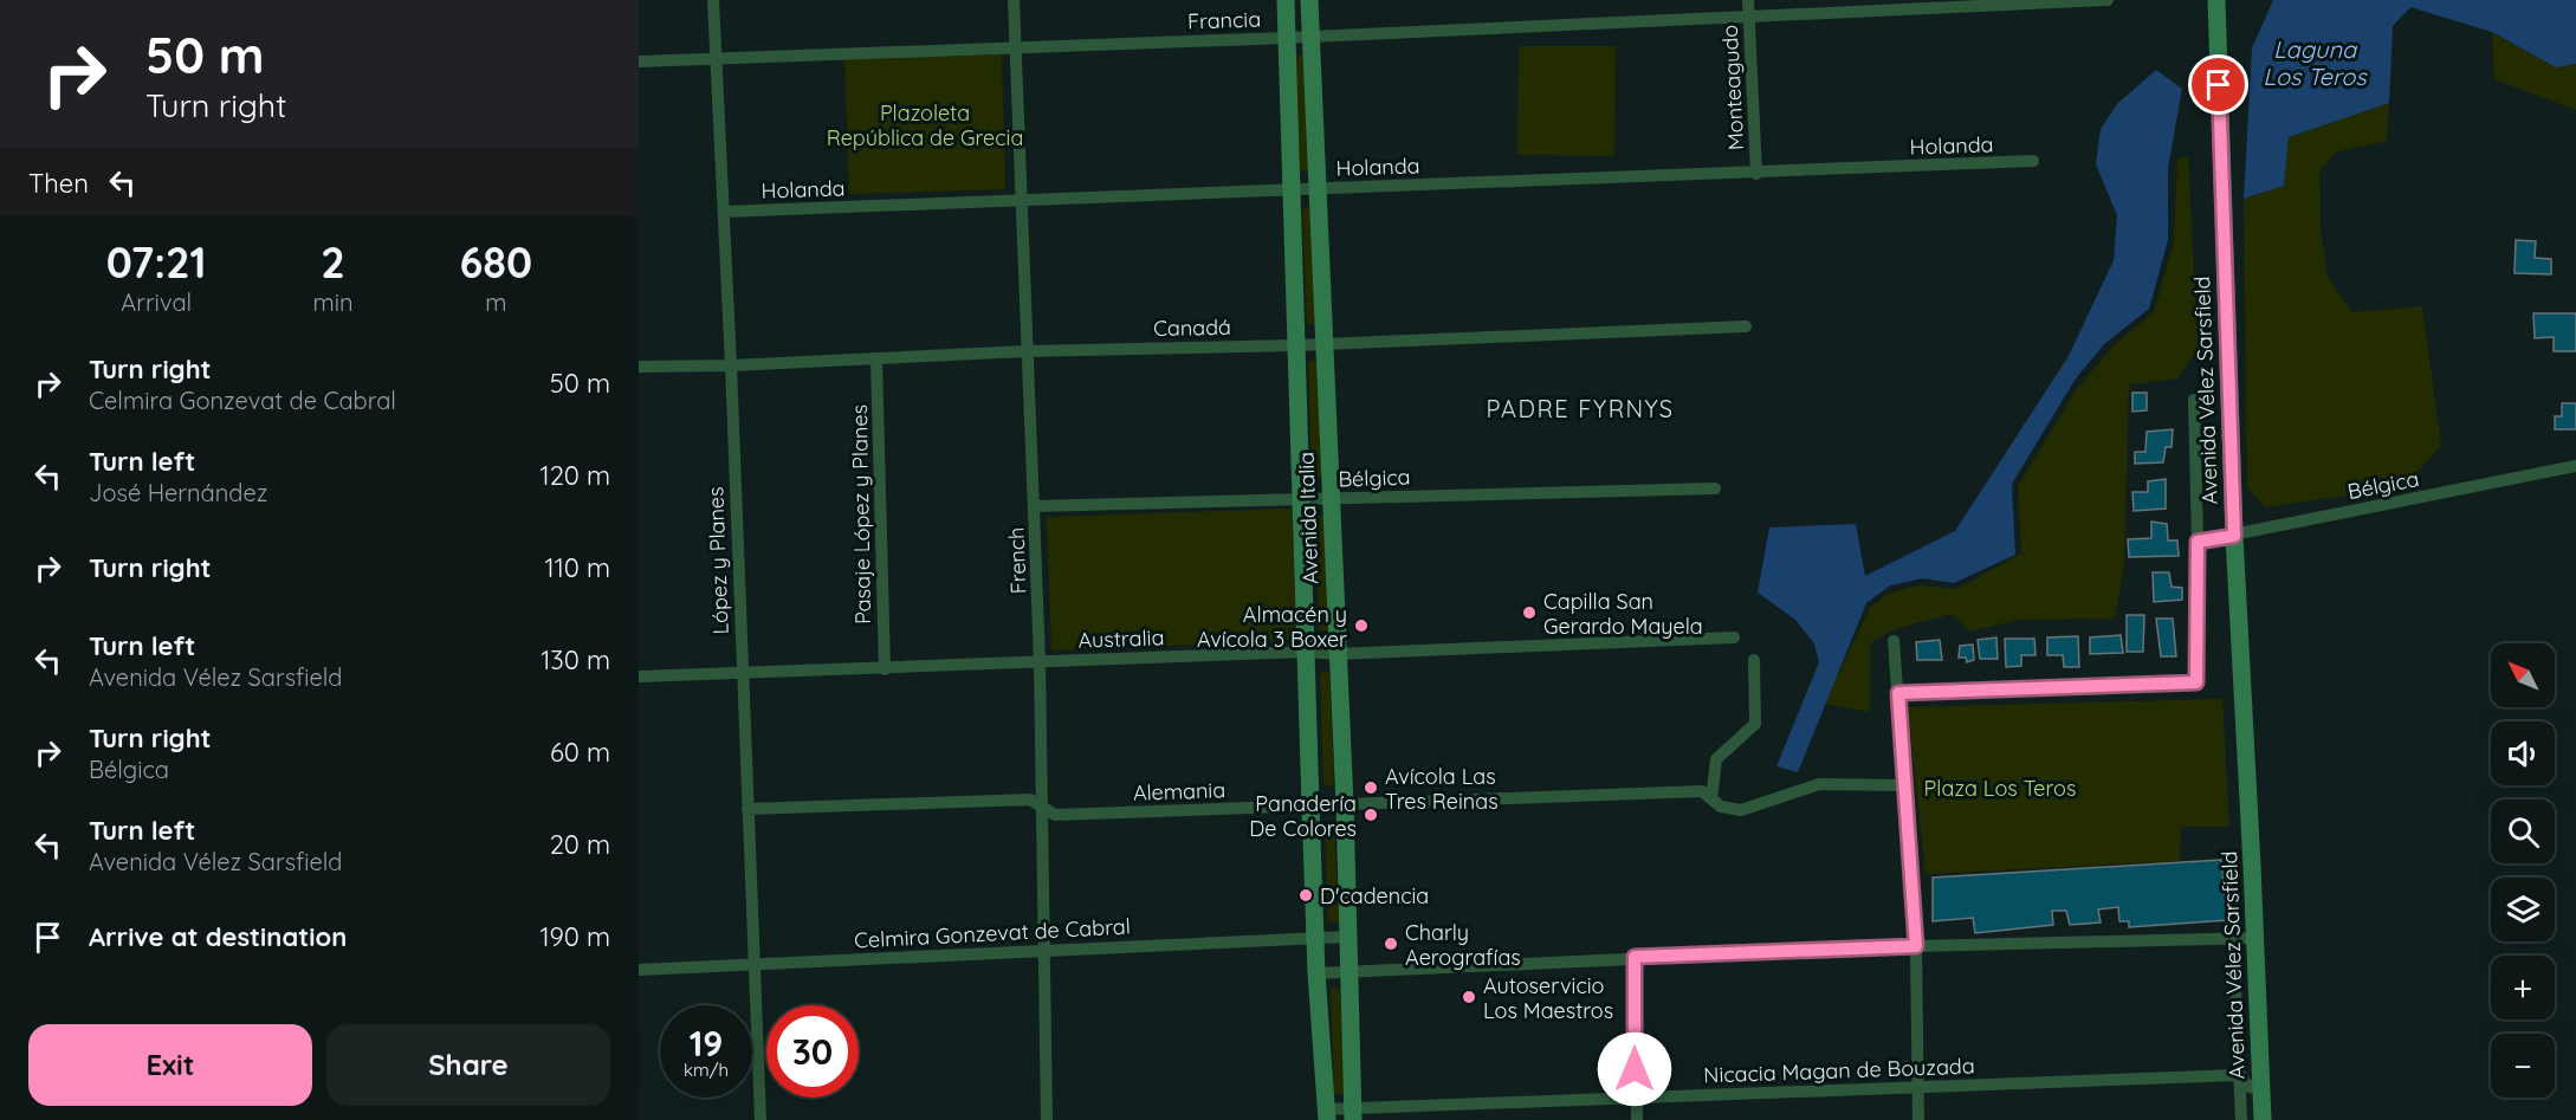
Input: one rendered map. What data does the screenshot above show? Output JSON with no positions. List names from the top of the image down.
{
  "streets": {
    "main road": ["Avenida Vélez Sarsfield", "Avenida Italia"],
    "street": [
      "Francia",
      "Monteagudo",
      "Holanda",
      "Canadá",
      "Bélgica",
      "Pasaje López y Planes",
      "López y Planes",
      "French",
      "Australia",
      "Alemania",
      "Celmira Gonzevat de Cabral",
      "Nicacia Magan de Bouzada"
    ]
  },
  "crossings": [
    ["Francia", "Monteagudo"],
    ["Francia", "Avenida Italia"],
    ["Francia", "López y Planes"],
    ["Francia", "French"],
    ["Monteagudo", "Holanda"],
    ["Holanda", "Avenida Italia"],
    ["Holanda", "López y Planes"],
    ["Holanda", "French"],
    ["Canadá", "Pasaje López y Planes"],
    ["Canadá", "Avenida Italia"],
    ["Canadá", "López y Planes"],
    ["Canadá", "French"],
    ["Avenida Vélez Sarsfield", "Bélgica"],
    ["Avenida Vélez Sarsfield", "Nicacia Magan de Bouzada"],
    ["Bélgica", "Avenida Italia"],
    ["Bélgica", "French"],
    ["Pasaje López y Planes", "Australia"],
    ["Avenida Italia", "Australia"],
    ["Avenida Italia", "Alemania"],
    ["Avenida Italia", "Celmira Gonzevat de Cabral"],
    ["Avenida Italia", "Nicacia Magan de Bouzada"],
    ["López y Planes", "Australia"],
    ["López y Planes", "Alemania"],
    ["López y Planes", "Celmira Gonzevat de Cabral"],
    ["French", "Australia"],
    ["French", "Alemania"],
    ["French", "Celmira Gonzevat de Cabral"]
  ],
  "districts": ["PADRE FYRNYS"],
  "water": ["Laguna Los Teros"],
  "parks": ["Plazoleta República de Grecia", "Plaza Los Teros"],
  "places": [
    "Capilla San Gerardo Mayela",
    "Almacén y Avícola 3 Boxer",
    "Avícola Las Tres Reinas",
    "Panadería De Colores",
    "D'cadencia",
    "Charly Aerografías",
    "Autoservicio Los Maestros"
  ],
  "north": "top left",
  "page": {
    "turn": ["50 m", "Turn right"],
    "then": "Then",
    "eta": [
      "07:21",
      "Arrival",
      "2",
      "min",
      "680",
      "m"
    ],
    "list": [
      {
        "name": "Turn right",
        "note": "Celmira Gonzevat de Cabral",
        "value": "50 m"
      },
      {
        "name": "Turn left",
        "note": "José Hernández",
        "value": "120 m"
      },
      {
        "name": "Turn right",
        "value": "110 m"
      },
      {
        "name": "Turn left",
        "note": "Avenida Vélez Sarsfield",
        "value": "130 m"
      },
      {
        "name": "Turn right",
        "note": "Bélgica",
        "value": "60 m"
      },
      {
        "name": "Turn left",
        "note": "Avenida Vélez Sarsfield",
        "value": "20 m"
      },
      {
        "name": "Arrive at destination",
        "value": "190 m"
      }
    ],
    "map_buttons": ["+", "−"],
    "speed": "19 km/h",
    "limit": "30",
    "buttons": ["Exit", "Share"]
  }
}
